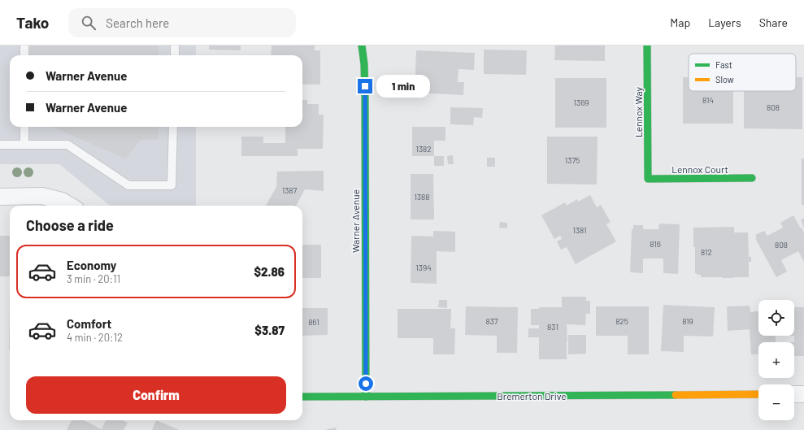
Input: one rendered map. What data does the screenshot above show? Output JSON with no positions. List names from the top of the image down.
{
  "streets": {
    "street": [
      "Lennox Way",
      "Lennox Court",
      "Warner Avenue",
      "Bremerton Drive"
    ]
  },
  "crossings": [
    ["Lennox Way", "Lennox Court"],
    ["Warner Avenue", "Bremerton Drive"]
  ],
  "house_numbers": [
    "814",
    "1369",
    "808",
    "1382",
    "1375",
    "1387",
    "1388",
    "1381",
    "816",
    "808",
    "812",
    "1394",
    "837",
    "825",
    "819",
    "861",
    "831"
  ],
  "legend": ["Fast", "Slow"],
  "page": {
    "header": "Tako",
    "search": "Search here",
    "nav": ["Map", "Layers", "Share"],
    "banner": ["Warner Avenue", "Warner Avenue"],
    "bubble": "1 min",
    "heading": "Choose a ride",
    "list": [
      {
        "name": "Economy",
        "note": "3 min · 20:11",
        "value": "$2.86"
      },
      {
        "name": "Comfort",
        "note": "4 min · 20:12",
        "value": "$3.87"
      }
    ],
    "map_buttons": ["+", "−"],
    "buttons": "Confirm"
  }
}
